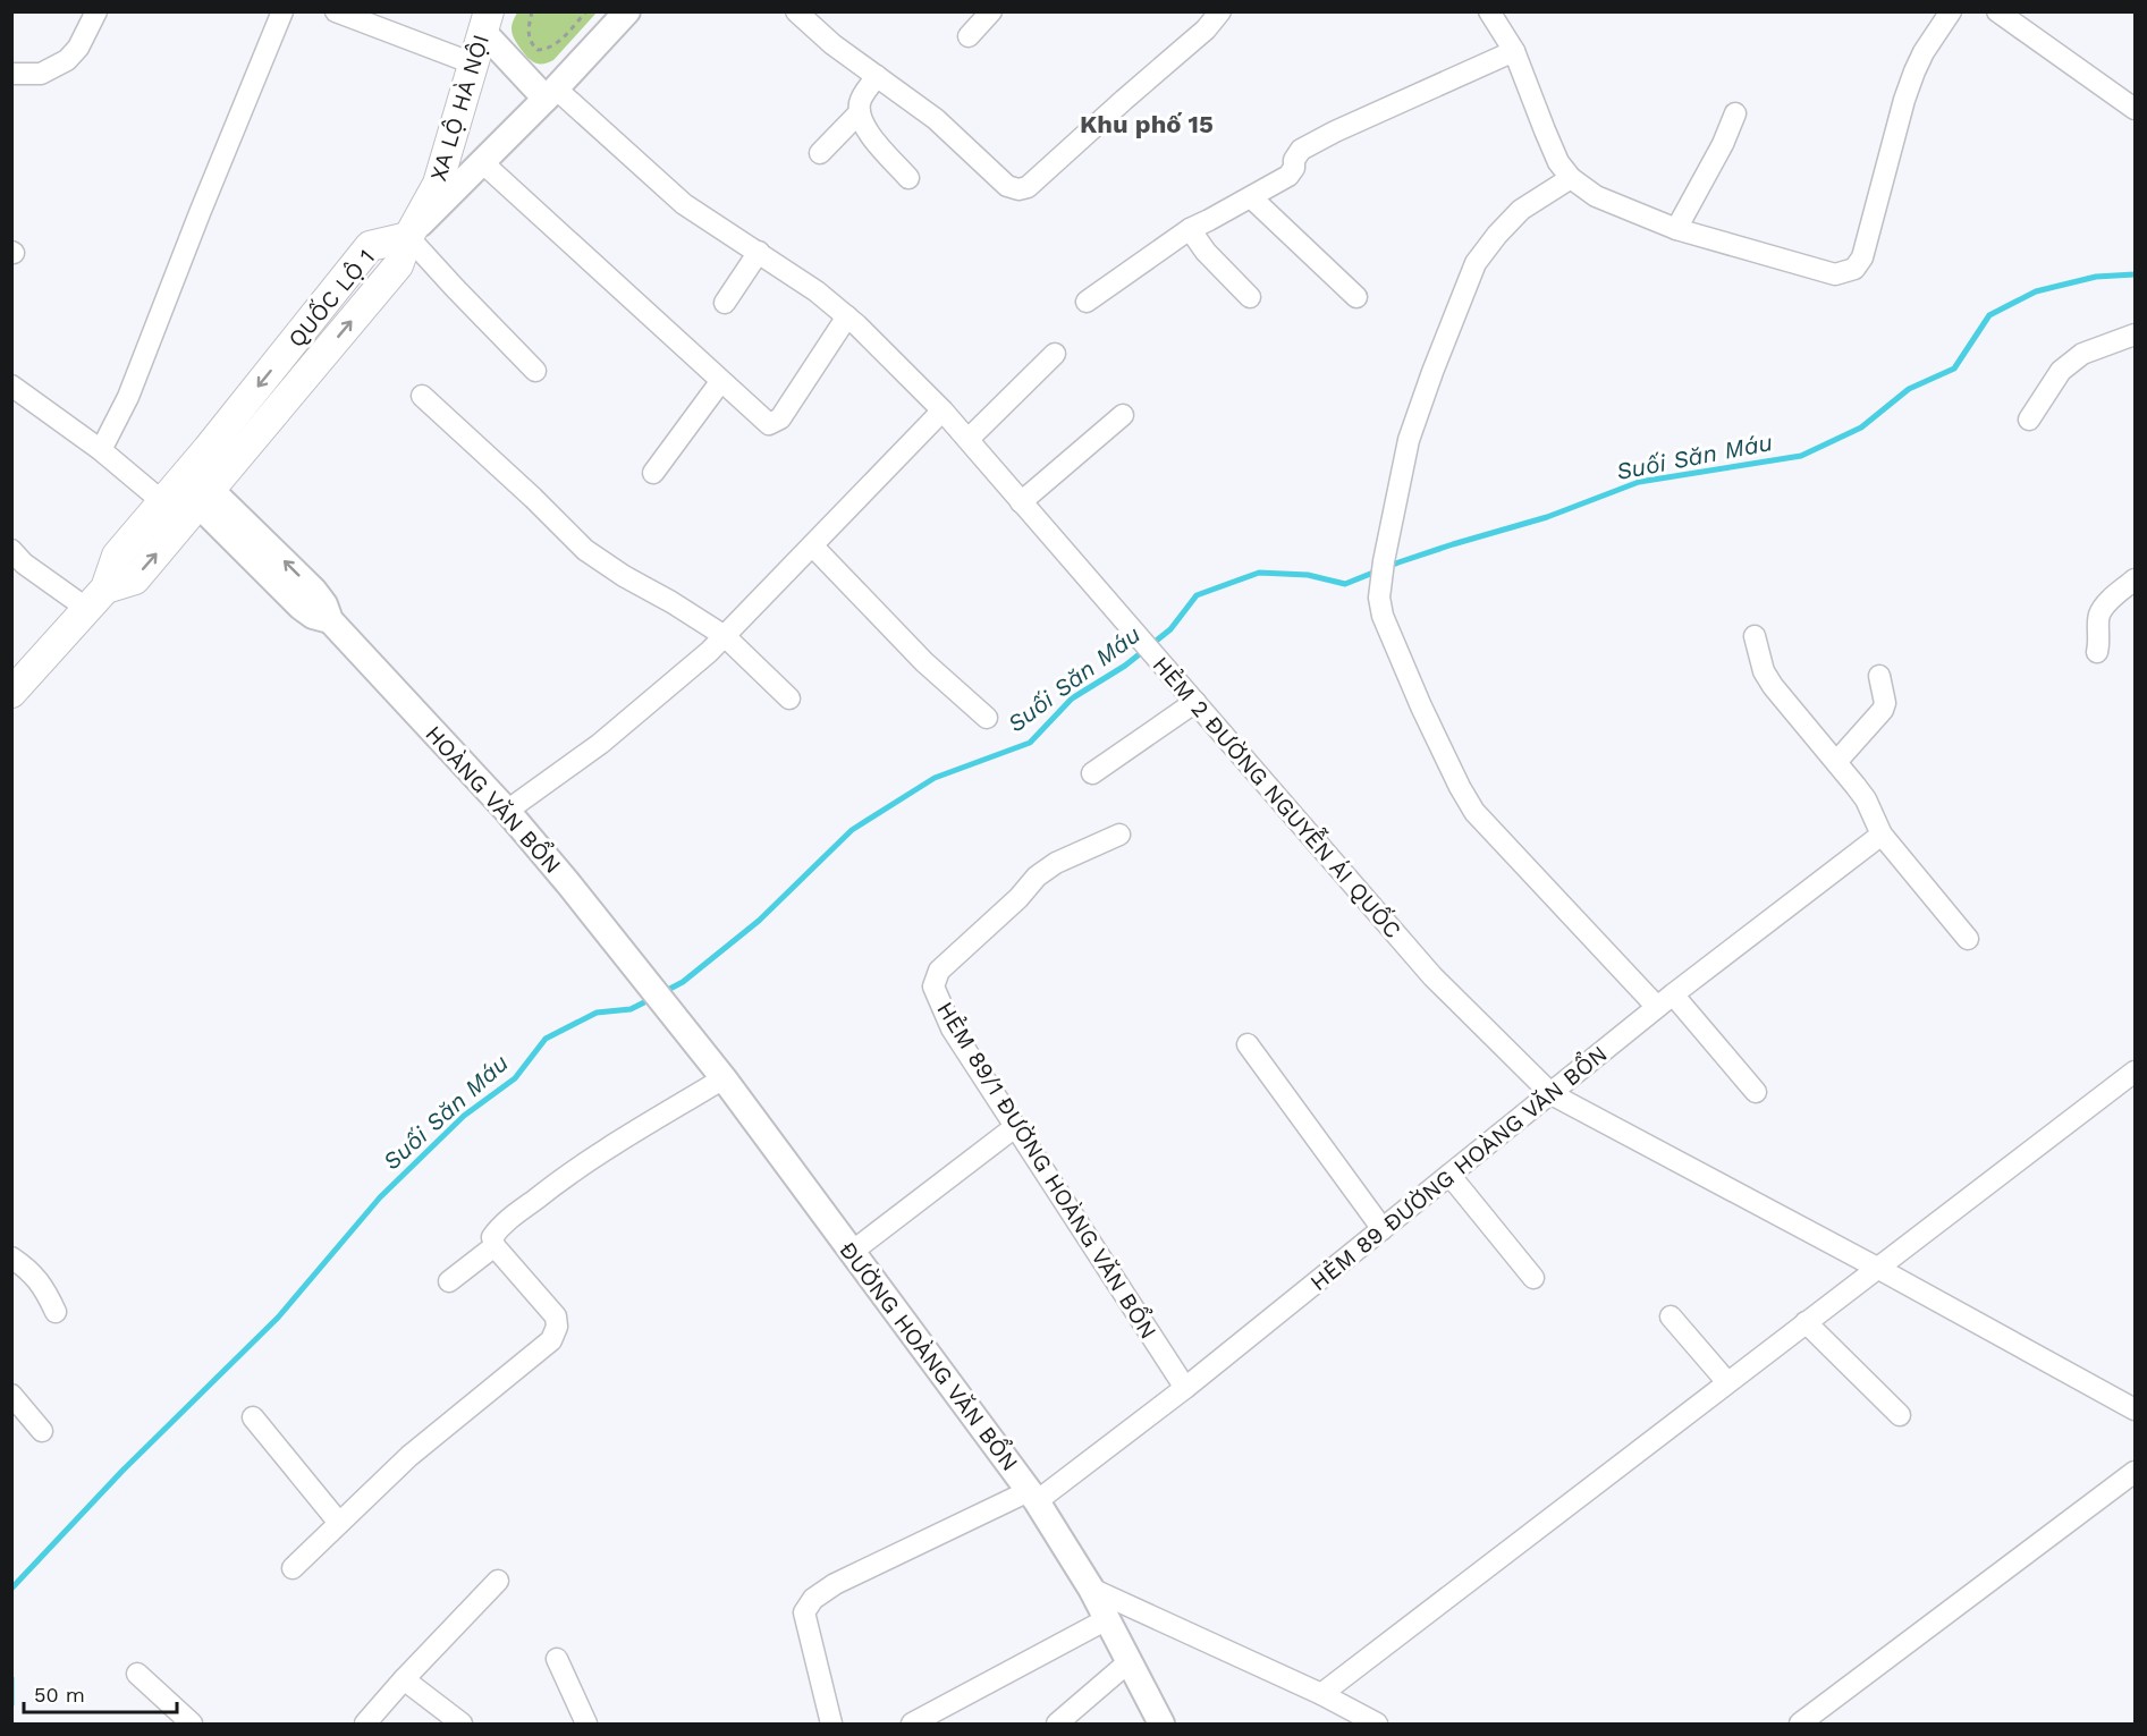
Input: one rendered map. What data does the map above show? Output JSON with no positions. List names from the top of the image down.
{
  "streets": {
    "highway": ["XA LỘ HÀ NỘI", "QUỐC LỘ 1"],
    "main road": ["HOÀNG VĂN BỔN", "ĐƯỜNG HOÀNG VĂN BỔN"],
    "street": ["HẺM 2 ĐƯỜNG NGUYỄN ÁI QUỐC", "HẺM 89 ĐƯỜNG HOÀNG VĂN BỔN", "HẺM 89/1 ĐƯỜNG HOÀNG VĂN BỔN"]
  },
  "crossings": [
    ["XA LỘ HÀ NỘI", "QUỐC LỘ 1"],
    ["QUỐC LỘ 1", "HOÀNG VĂN BỔN"],
    ["HẺM 2 ĐƯỜNG NGUYỄN ÁI QUỐC", "HẺM 89 ĐƯỜNG HOÀNG VĂN BỔN"],
    ["HOÀNG VĂN BỔN", "ĐƯỜNG HOÀNG VĂN BỔN"],
    ["HẺM 89 ĐƯỜNG HOÀNG VĂN BỔN", "HẺM 89/1 ĐƯỜNG HOÀNG VĂN BỔN"],
    ["HẺM 89 ĐƯỜNG HOÀNG VĂN BỔN", "ĐƯỜNG HOÀNG VĂN BỔN"]
  ],
  "districts": ["Khu phố 15"],
  "water": ["Suối Săn Máu"],
  "scale_bar": "50 m"
}
